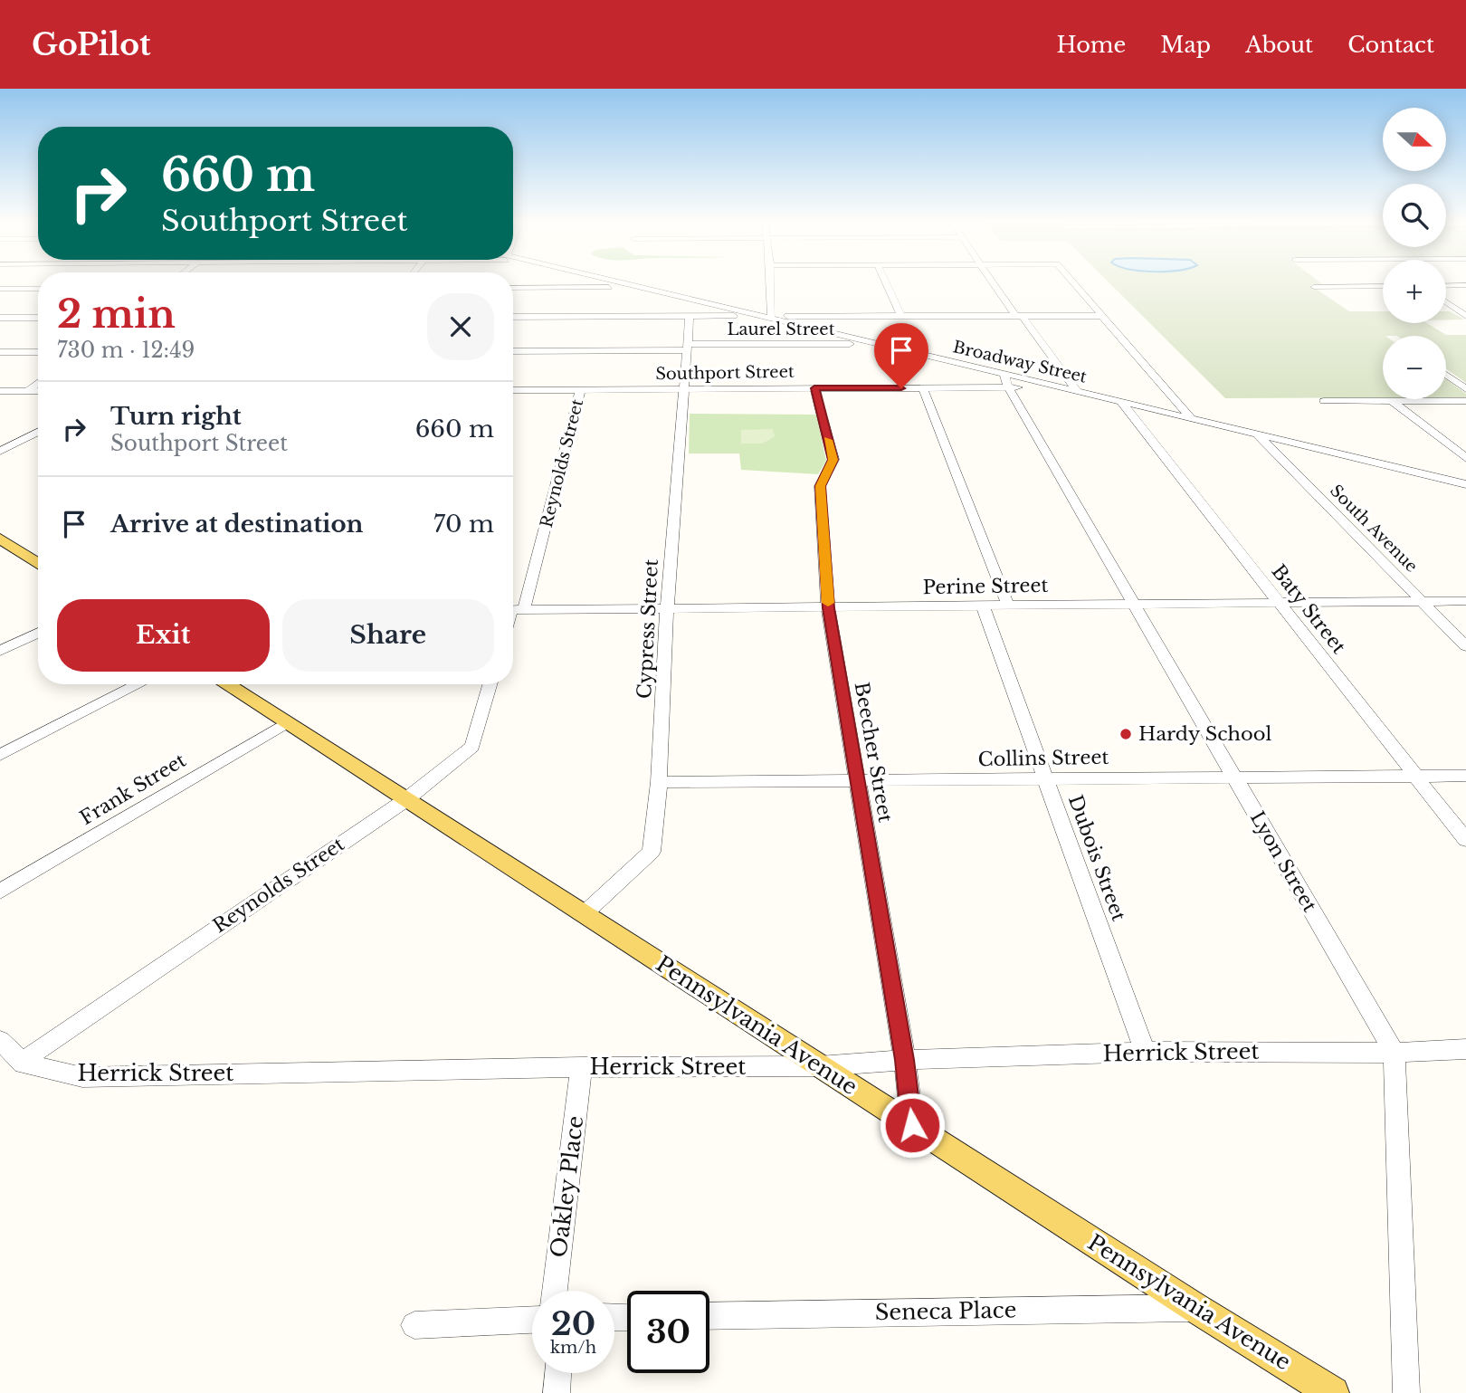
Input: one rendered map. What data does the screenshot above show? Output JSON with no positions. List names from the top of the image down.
{
  "streets": {
    "main road": ["Pennsylvania Avenue"],
    "street": [
      "Laurel Street",
      "Broadway Street",
      "Southport Street",
      "Reynolds Street",
      "South Avenue",
      "Perine Street",
      "Baty Street",
      "Cypress Street",
      "Beecher Street",
      "Collins Street",
      "Frank Street",
      "Dubois Street",
      "Lyon Street",
      "Herrick Street",
      "Oakley Place",
      "Seneca Place"
    ]
  },
  "crossings": [
    ["Laurel Street", "Broadway Street"],
    ["Laurel Street", "Cypress Street"],
    ["Broadway Street", "Southport Street"],
    ["Broadway Street", "South Avenue"],
    ["Broadway Street", "Baty Street"],
    ["Broadway Street", "Lyon Street"],
    ["Southport Street", "Reynolds Street"],
    ["Southport Street", "Cypress Street"],
    ["Southport Street", "Beecher Street"],
    ["Southport Street", "Lyon Street"],
    ["Reynolds Street", "Perine Street"],
    ["Reynolds Street", "Pennsylvania Avenue"],
    ["Reynolds Street", "Herrick Street"],
    ["South Avenue", "Perine Street"],
    ["Perine Street", "Baty Street"],
    ["Perine Street", "Cypress Street"],
    ["Perine Street", "Beecher Street"],
    ["Perine Street", "Dubois Street"],
    ["Perine Street", "Lyon Street"],
    ["Baty Street", "Collins Street"],
    ["Cypress Street", "Collins Street"],
    ["Cypress Street", "Pennsylvania Avenue"],
    ["Beecher Street", "Collins Street"],
    ["Beecher Street", "Pennsylvania Avenue"],
    ["Beecher Street", "Herrick Street"],
    ["Collins Street", "Dubois Street"],
    ["Collins Street", "Lyon Street"],
    ["Frank Street", "Pennsylvania Avenue"],
    ["Dubois Street", "Herrick Street"],
    ["Lyon Street", "Herrick Street"],
    ["Pennsylvania Avenue", "Herrick Street"],
    ["Pennsylvania Avenue", "Seneca Place"],
    ["Herrick Street", "Oakley Place"]
  ],
  "places": ["Hardy School"],
  "north": "right",
  "page": {
    "header": "GoPilot",
    "nav": [
      "Home",
      "Map",
      "About",
      "Contact"
    ],
    "map_buttons": ["+", "−"],
    "turn": ["660 m", "Southport Street"],
    "heading": ["2 min", "730 m · 12:49"],
    "list": [
      {
        "name": "Turn right",
        "note": "Southport Street",
        "value": "660 m"
      },
      {
        "name": "Arrive at destination",
        "value": "70 m"
      }
    ],
    "buttons": ["Exit", "Share"],
    "speed": "20 km/h",
    "limit": "30"
  }
}
